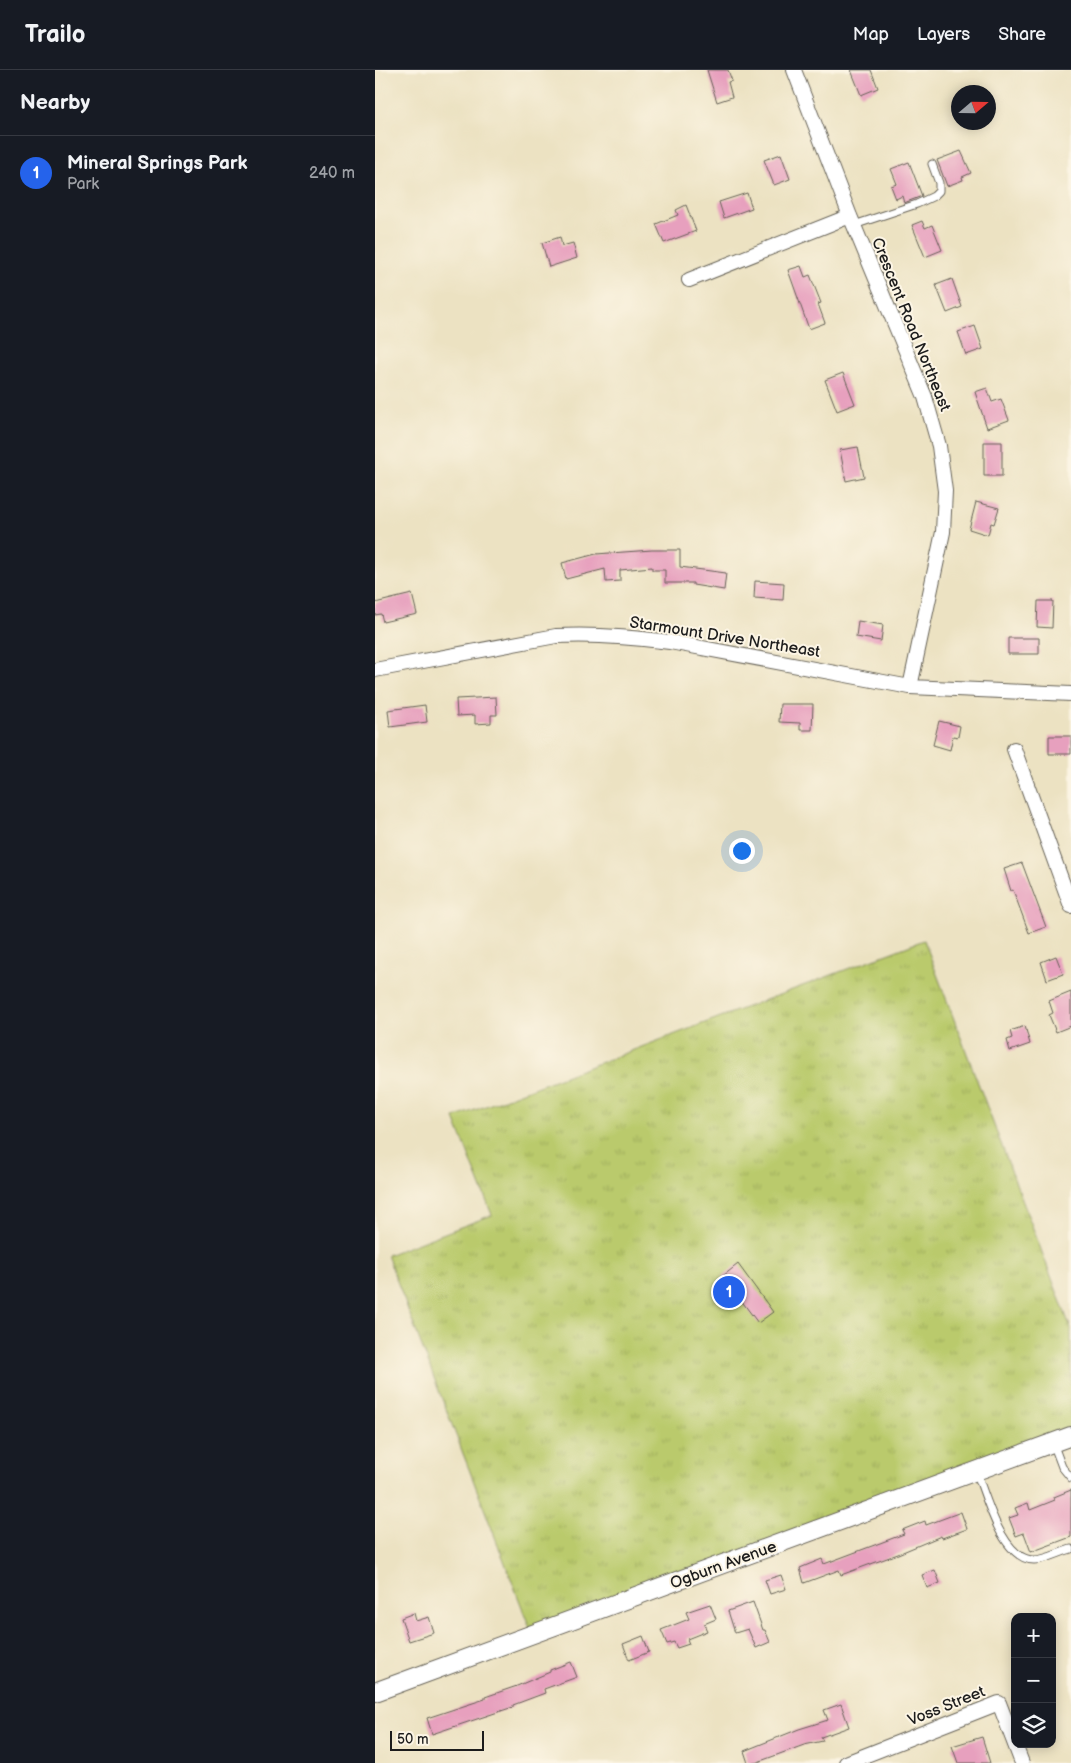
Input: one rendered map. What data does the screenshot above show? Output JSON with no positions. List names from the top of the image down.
{
  "streets": {
    "street": [
      "Crescent Road Northeast",
      "Starmount Drive Northeast",
      "Ogburn Avenue",
      "Voss Street"
    ]
  },
  "crossings": [
    ["Crescent Road Northeast", "Starmount Drive Northeast"]
  ],
  "scale_bar": "50 m",
  "north": "right",
  "page": {
    "header": "Trailo",
    "nav": ["Map", "Layers", "Share"],
    "heading": "Nearby",
    "list": [
      {
        "mark": "1",
        "name": "Mineral Springs Park",
        "note": "Park",
        "value": "240 m"
      }
    ],
    "pins": "1",
    "map_buttons": ["+", "−"],
    "scale": "50 m"
  }
}
